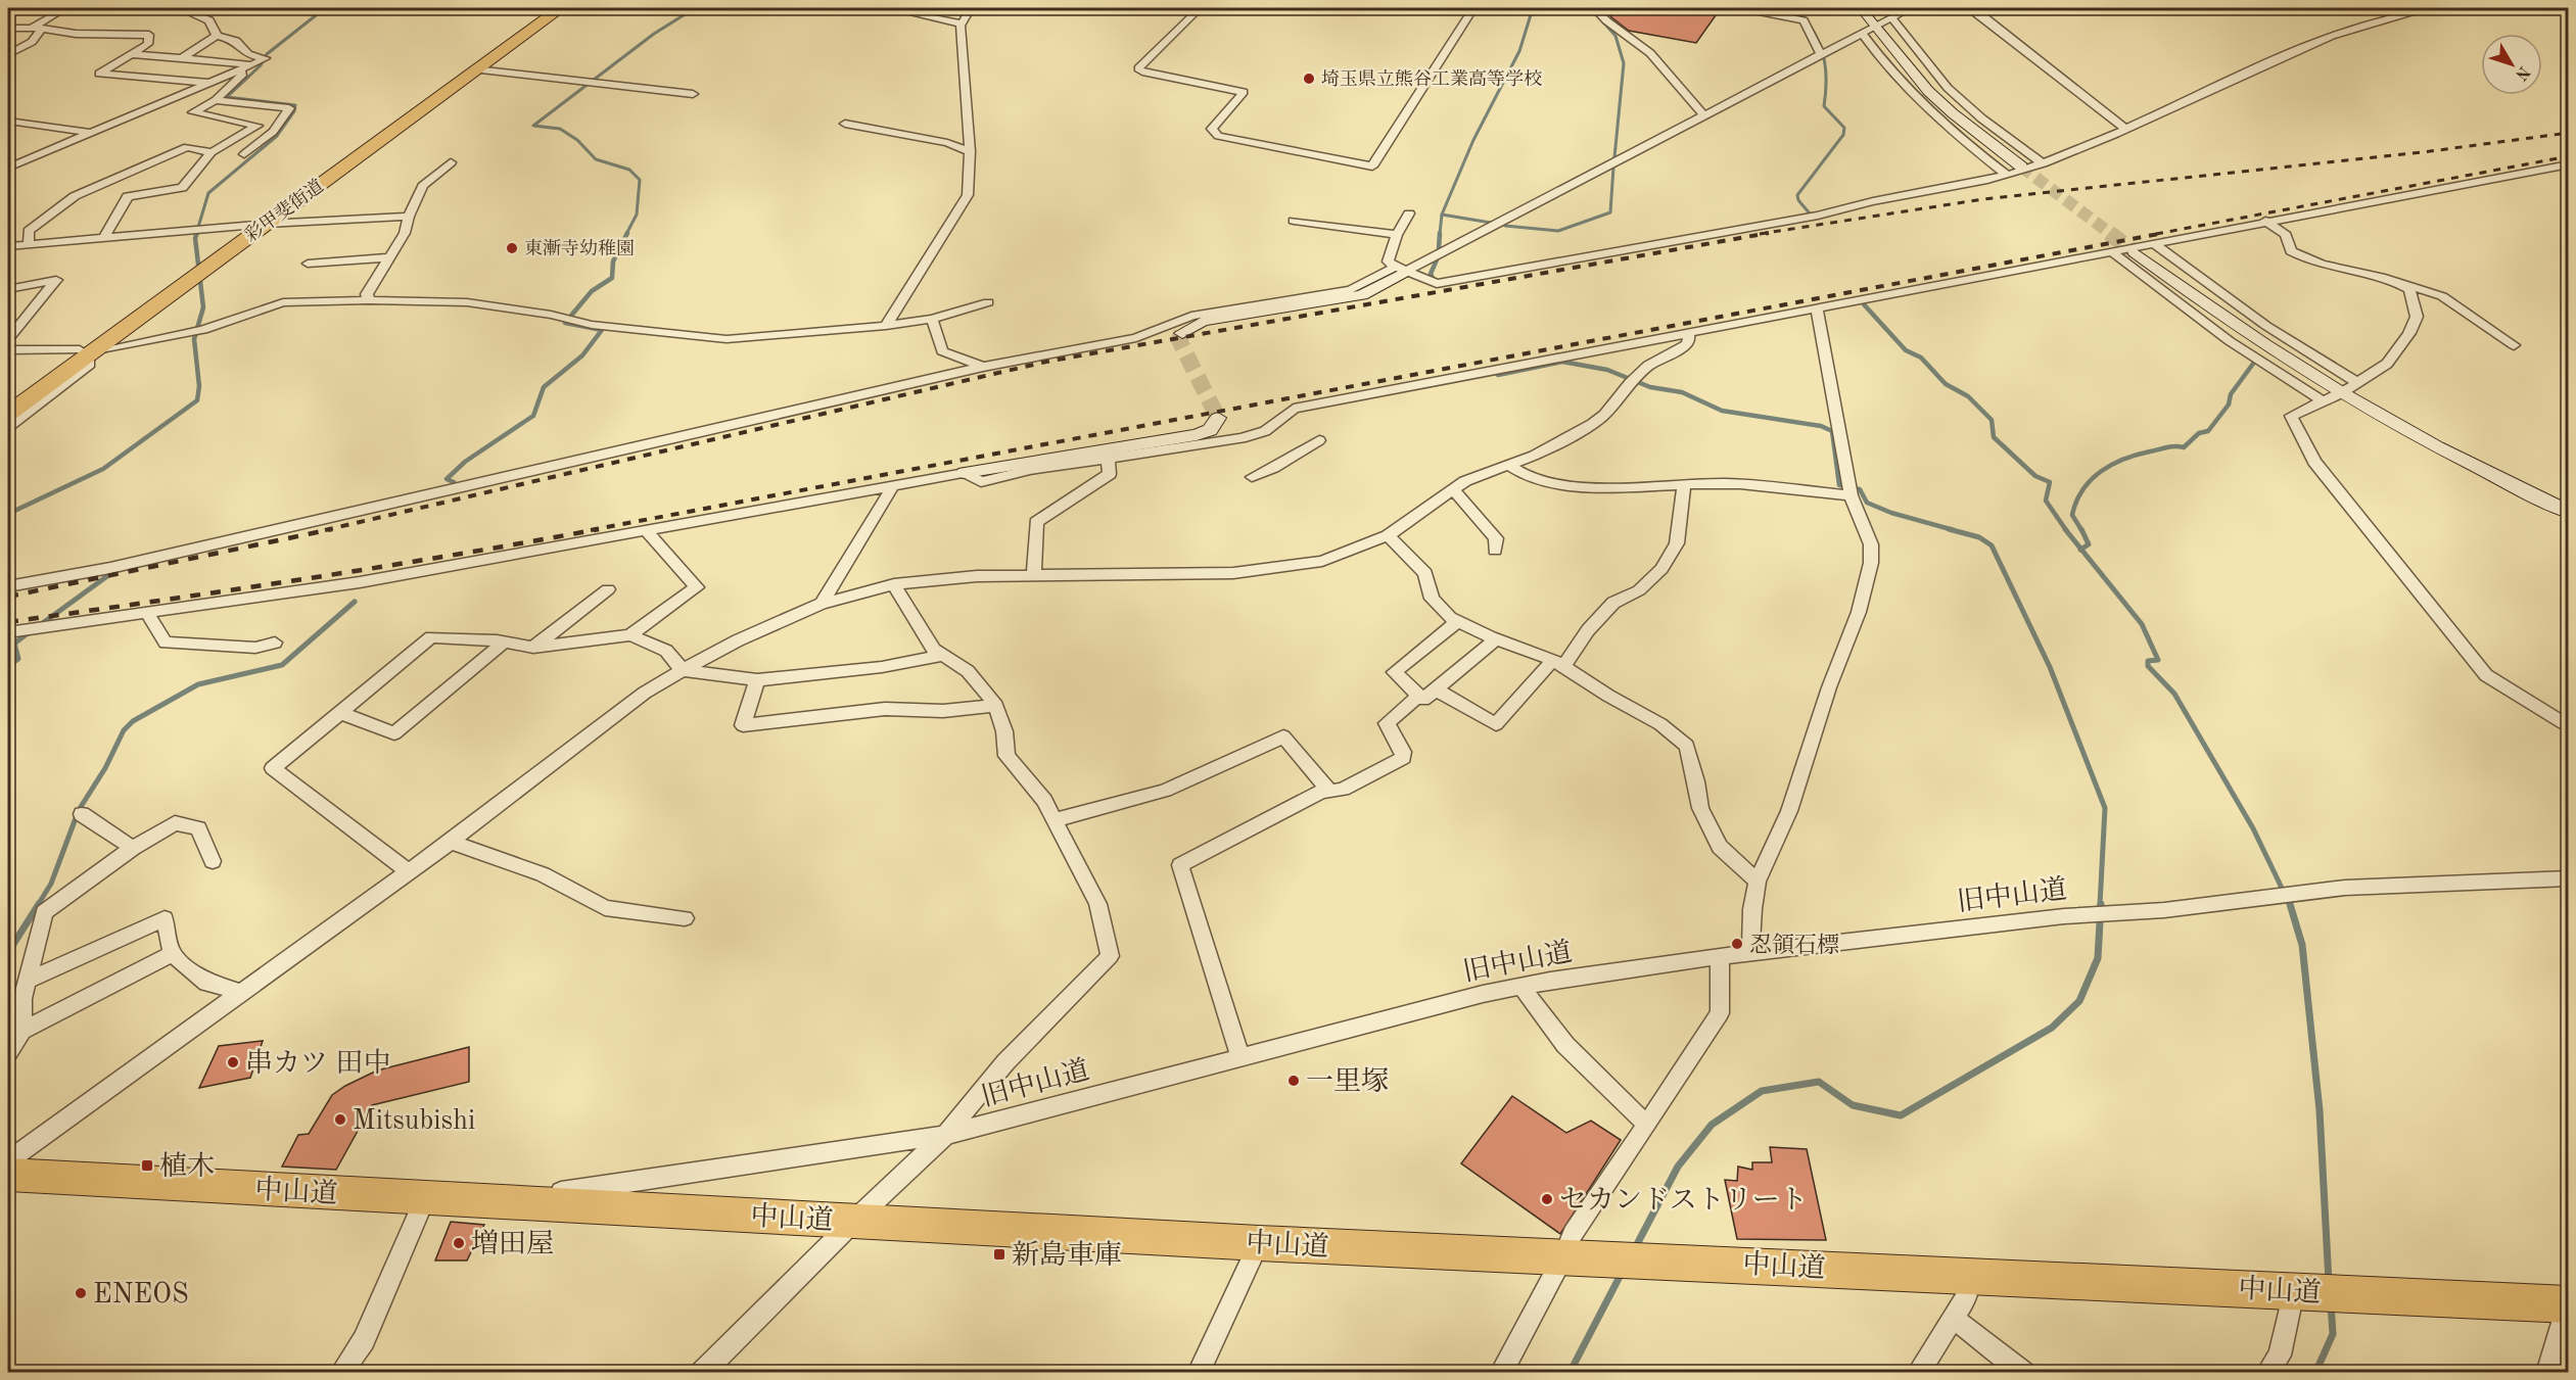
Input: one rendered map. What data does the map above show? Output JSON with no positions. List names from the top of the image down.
{
  "streets": {
    "highway": ["彩甲斐街道", "中山道"],
    "street": ["旧中山道"]
  },
  "crossings": [
    ["旧中山道", "中山道"]
  ],
  "places": {
    "other": [
      "埼玉県立熊谷工業高等学校",
      "東漸寺幼稚園",
      "忍領石標",
      "串カツ 田中",
      "一里塚",
      "Mitsubishi",
      "セカンドストリート",
      "増田屋",
      "ENEOS"
    ],
    "transit": ["植木", "新島車庫"]
  },
  "north": "bottom right"
}
